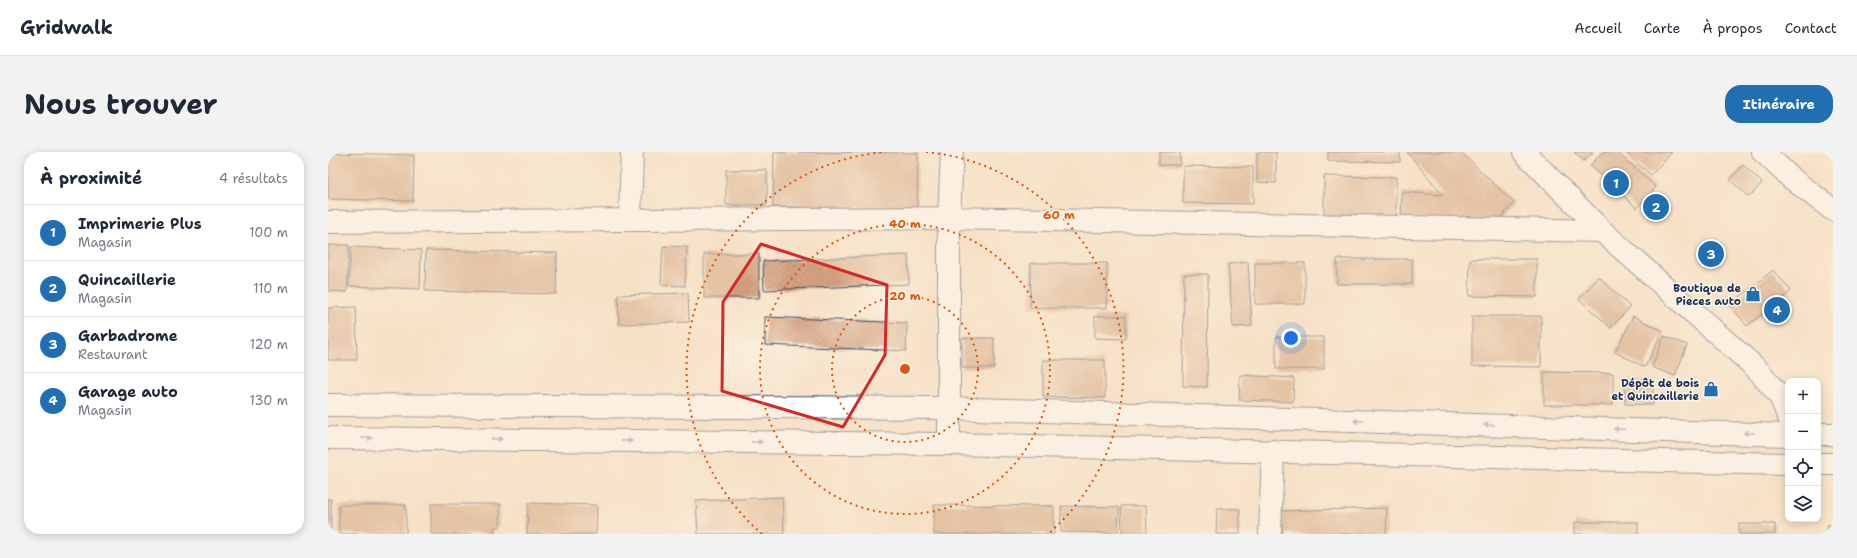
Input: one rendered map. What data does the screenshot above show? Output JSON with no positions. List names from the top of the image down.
{
  "places": {
    "shop": ["Boutique de Pieces auto", "Dépôt de bois et Quincaillerie"]
  },
  "page": {
    "header": "Gridwalk",
    "nav": [
      "Accueil",
      "Carte",
      "À propos",
      "Contact"
    ],
    "title": "Nous trouver",
    "buttons": "Itinéraire",
    "heading": ["À proximité", "4 résultats"],
    "pins": [
      "1",
      "2",
      "3",
      "4"
    ],
    "list": [
      {
        "mark": "1",
        "name": "Imprimerie Plus",
        "note": "Magasin",
        "value": "100 m"
      },
      {
        "mark": "2",
        "name": "Quincaillerie",
        "note": "Magasin",
        "value": "110 m"
      },
      {
        "mark": "3",
        "name": "Garbadrome",
        "note": "Restaurant",
        "value": "120 m"
      },
      {
        "mark": "4",
        "name": "Garage auto",
        "note": "Magasin",
        "value": "130 m"
      }
    ],
    "map_buttons": ["+", "−"]
  },
  "rings": ["60 m", "40 m", "20 m"]
}
